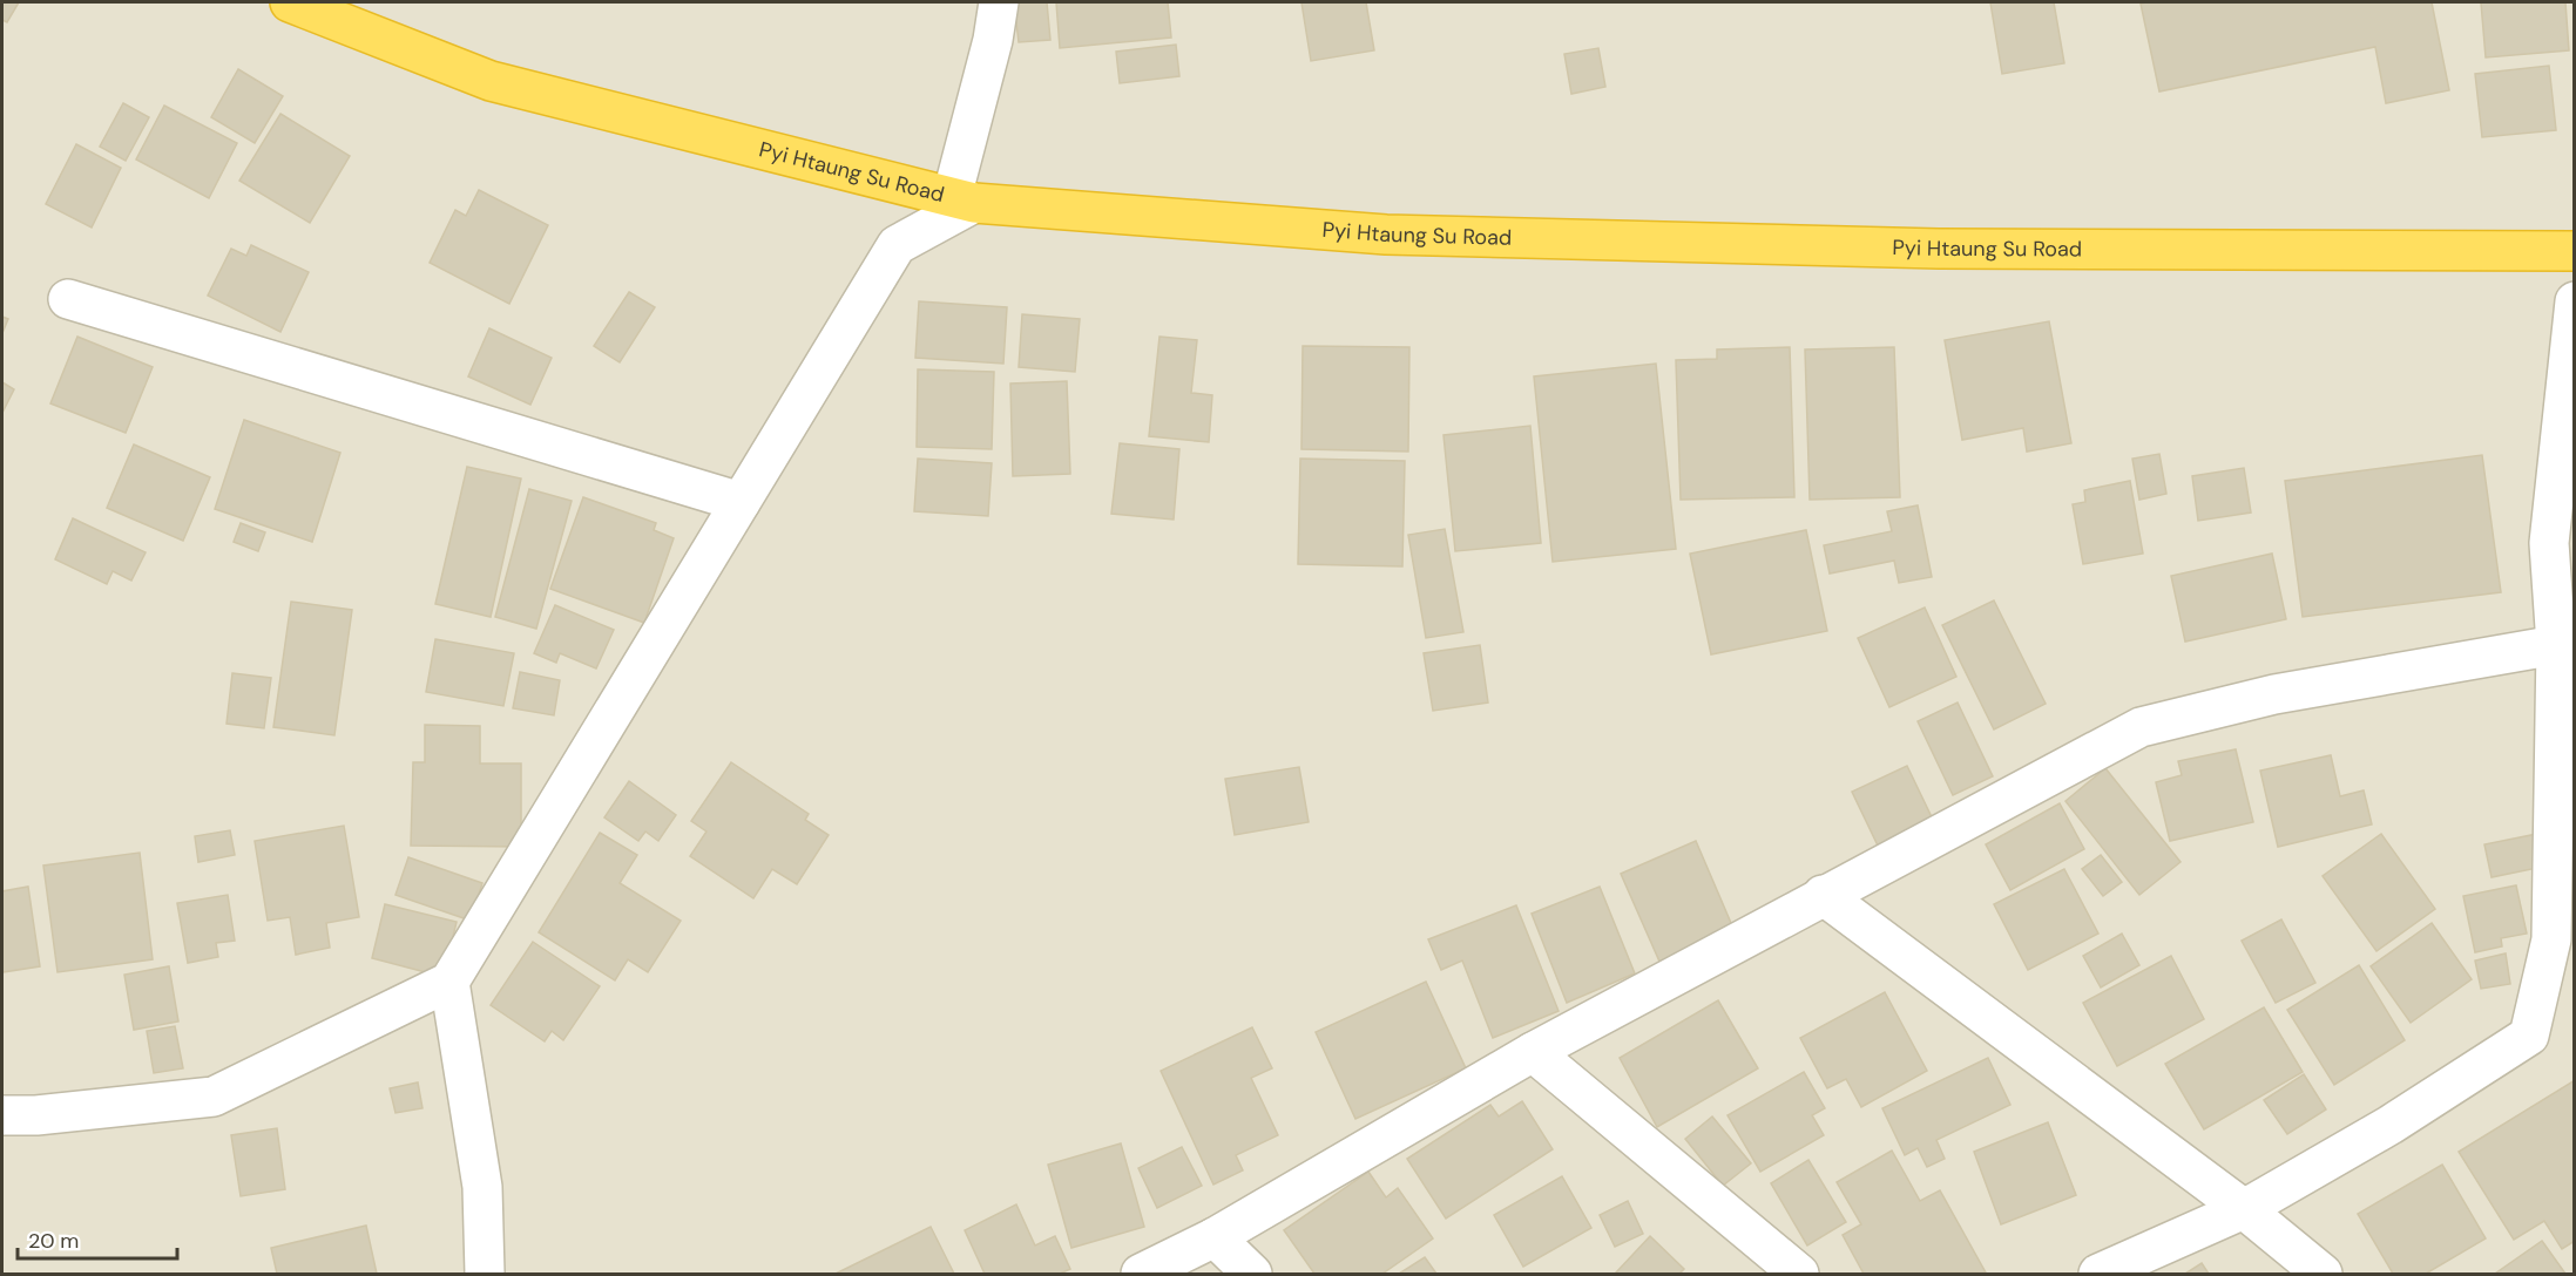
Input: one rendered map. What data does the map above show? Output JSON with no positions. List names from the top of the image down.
{
  "streets": {
    "highway": ["Pyi Htaung Su Road"]
  },
  "scale_bar": "20 m"
}
